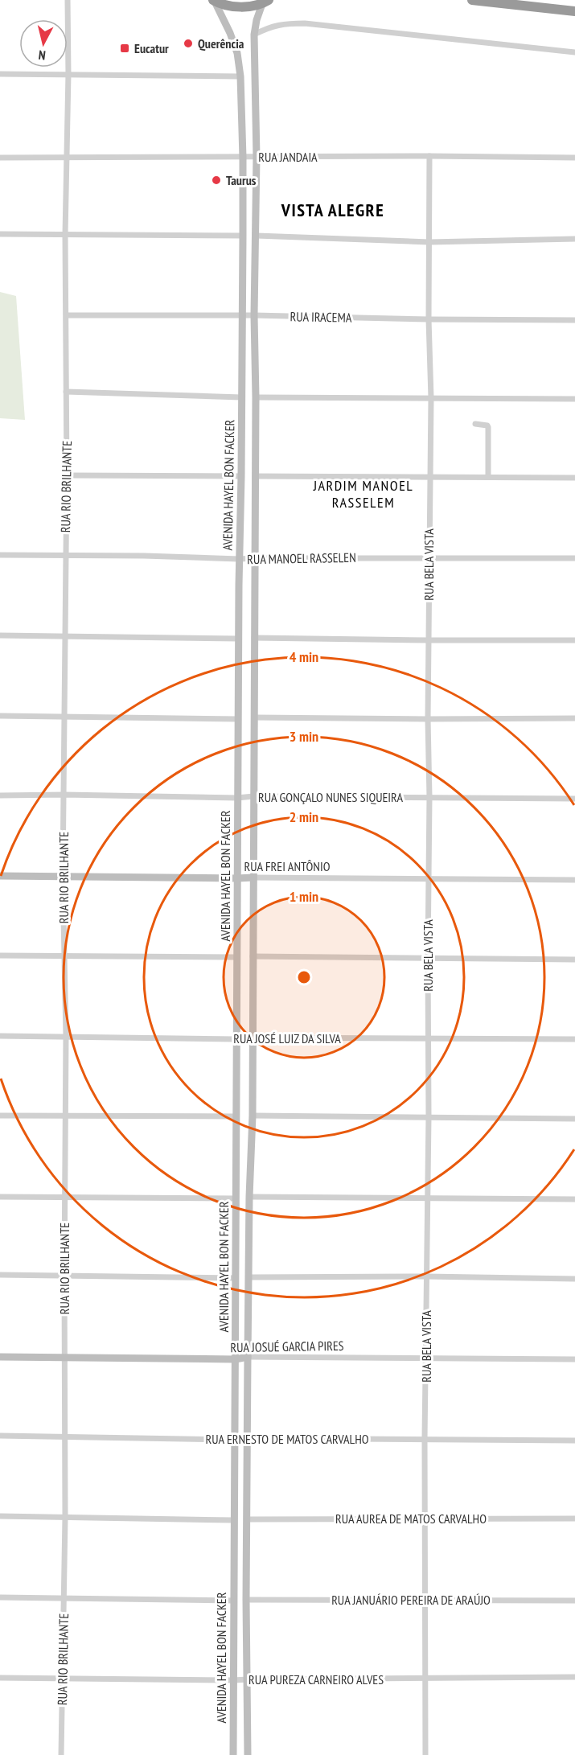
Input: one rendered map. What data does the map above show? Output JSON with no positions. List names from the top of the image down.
{
  "streets": {
    "main road": ["AVENIDA HAYEL BON FACKER", "RUA FREI ANTÔNIO", "RUA JOSUÉ GARCIA PIRES"],
    "street": [
      "RUA JANDAIA",
      "RUA IRACEMA",
      "RUA RIO BRILHANTE",
      "RUA MANOEL RASSELEN",
      "RUA BELA VISTA",
      "RUA GONÇALO NUNES SIQUEIRA",
      "RUA JOSÉ LUIZ DA SILVA",
      "RUA ERNESTO DE MATOS CARVALHO",
      "RUA AUREA DE MATOS CARVALHO",
      "RUA JANUÁRIO PEREIRA DE ARAÚJO",
      "RUA PUREZA CARNEIRO ALVES"
    ]
  },
  "crossings": [
    ["RUA JANDAIA", "AVENIDA HAYEL BON FACKER"],
    ["RUA JANDAIA", "RUA RIO BRILHANTE"],
    ["RUA JANDAIA", "RUA BELA VISTA"],
    ["RUA IRACEMA", "AVENIDA HAYEL BON FACKER"],
    ["RUA IRACEMA", "RUA RIO BRILHANTE"],
    ["RUA IRACEMA", "RUA BELA VISTA"],
    ["AVENIDA HAYEL BON FACKER", "RUA MANOEL RASSELEN"],
    ["AVENIDA HAYEL BON FACKER", "RUA GONÇALO NUNES SIQUEIRA"],
    ["AVENIDA HAYEL BON FACKER", "RUA FREI ANTÔNIO"],
    ["AVENIDA HAYEL BON FACKER", "RUA JOSÉ LUIZ DA SILVA"],
    ["AVENIDA HAYEL BON FACKER", "RUA JOSUÉ GARCIA PIRES"],
    ["AVENIDA HAYEL BON FACKER", "RUA ERNESTO DE MATOS CARVALHO"],
    ["AVENIDA HAYEL BON FACKER", "RUA AUREA DE MATOS CARVALHO"],
    ["AVENIDA HAYEL BON FACKER", "RUA JANUÁRIO PEREIRA DE ARAÚJO"],
    ["AVENIDA HAYEL BON FACKER", "RUA PUREZA CARNEIRO ALVES"],
    ["RUA RIO BRILHANTE", "RUA MANOEL RASSELEN"],
    ["RUA RIO BRILHANTE", "RUA GONÇALO NUNES SIQUEIRA"],
    ["RUA RIO BRILHANTE", "RUA FREI ANTÔNIO"],
    ["RUA RIO BRILHANTE", "RUA JOSÉ LUIZ DA SILVA"],
    ["RUA RIO BRILHANTE", "RUA JOSUÉ GARCIA PIRES"],
    ["RUA RIO BRILHANTE", "RUA ERNESTO DE MATOS CARVALHO"],
    ["RUA RIO BRILHANTE", "RUA PUREZA CARNEIRO ALVES"],
    ["RUA MANOEL RASSELEN", "RUA BELA VISTA"],
    ["RUA BELA VISTA", "RUA GONÇALO NUNES SIQUEIRA"],
    ["RUA BELA VISTA", "RUA FREI ANTÔNIO"],
    ["RUA BELA VISTA", "RUA JOSÉ LUIZ DA SILVA"],
    ["RUA BELA VISTA", "RUA JOSUÉ GARCIA PIRES"],
    ["RUA BELA VISTA", "RUA ERNESTO DE MATOS CARVALHO"],
    ["RUA BELA VISTA", "RUA AUREA DE MATOS CARVALHO"],
    ["RUA BELA VISTA", "RUA JANUÁRIO PEREIRA DE ARAÚJO"],
    ["RUA BELA VISTA", "RUA PUREZA CARNEIRO ALVES"]
  ],
  "districts": ["VISTA ALEGRE", "JARDIM MANOEL RASSELEM"],
  "places": {
    "other": ["Querência", "Taurus"],
    "transit": ["Eucatur"]
  },
  "north": "bottom",
  "rings": [
    "4 min",
    "3 min",
    "2 min",
    "1 min"
  ]
}
